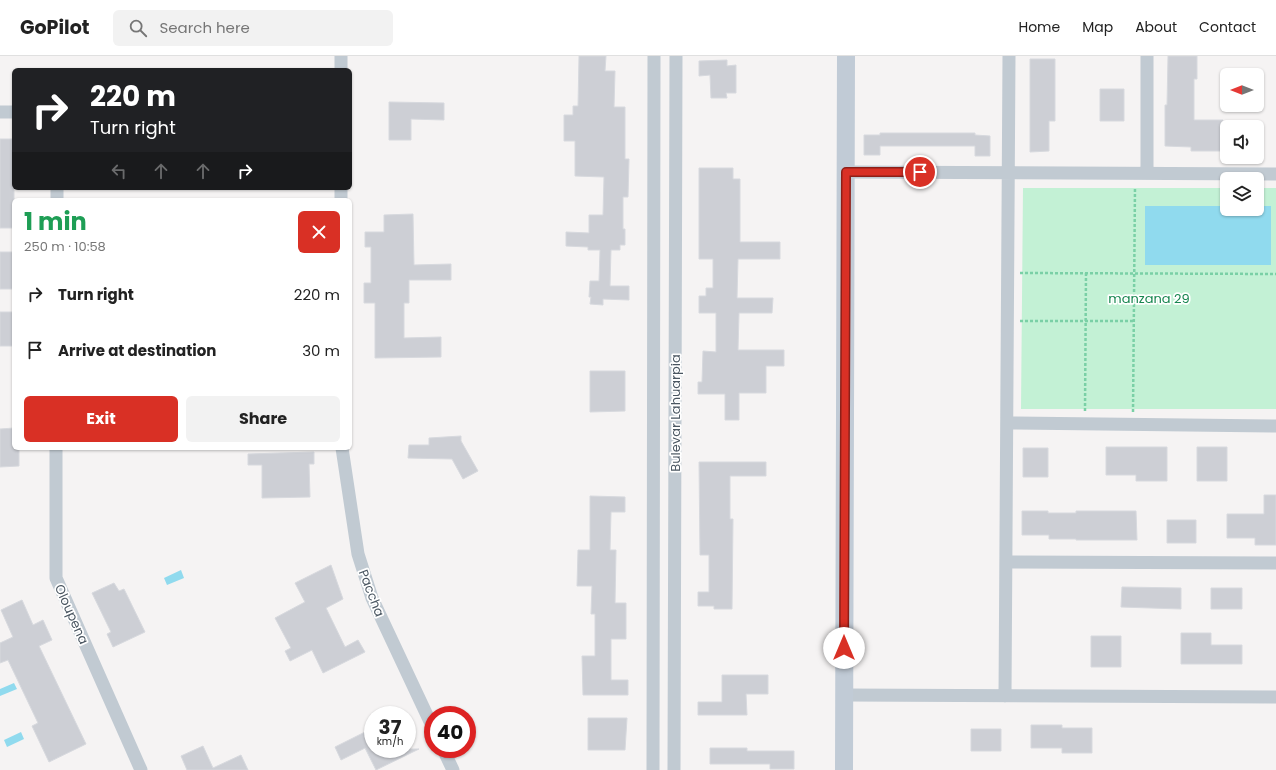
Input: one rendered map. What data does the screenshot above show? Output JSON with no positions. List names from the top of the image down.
{
  "streets": {
    "street": ["Bulevar Lahuarpia", "Paccha", "Oloupena"]
  },
  "parks": ["manzana 29"],
  "north": "left",
  "page": {
    "header": "GoPilot",
    "search": "Search here",
    "nav": [
      "Home",
      "Map",
      "About",
      "Contact"
    ],
    "turn": ["220 m", "Turn right"],
    "heading": ["1 min", "250 m · 10:58"],
    "list": [
      {
        "name": "Turn right",
        "value": "220 m"
      },
      {
        "name": "Arrive at destination",
        "value": "30 m"
      }
    ],
    "buttons": ["Exit", "Share"],
    "speed": "37 km/h",
    "limit": "40"
  }
}
